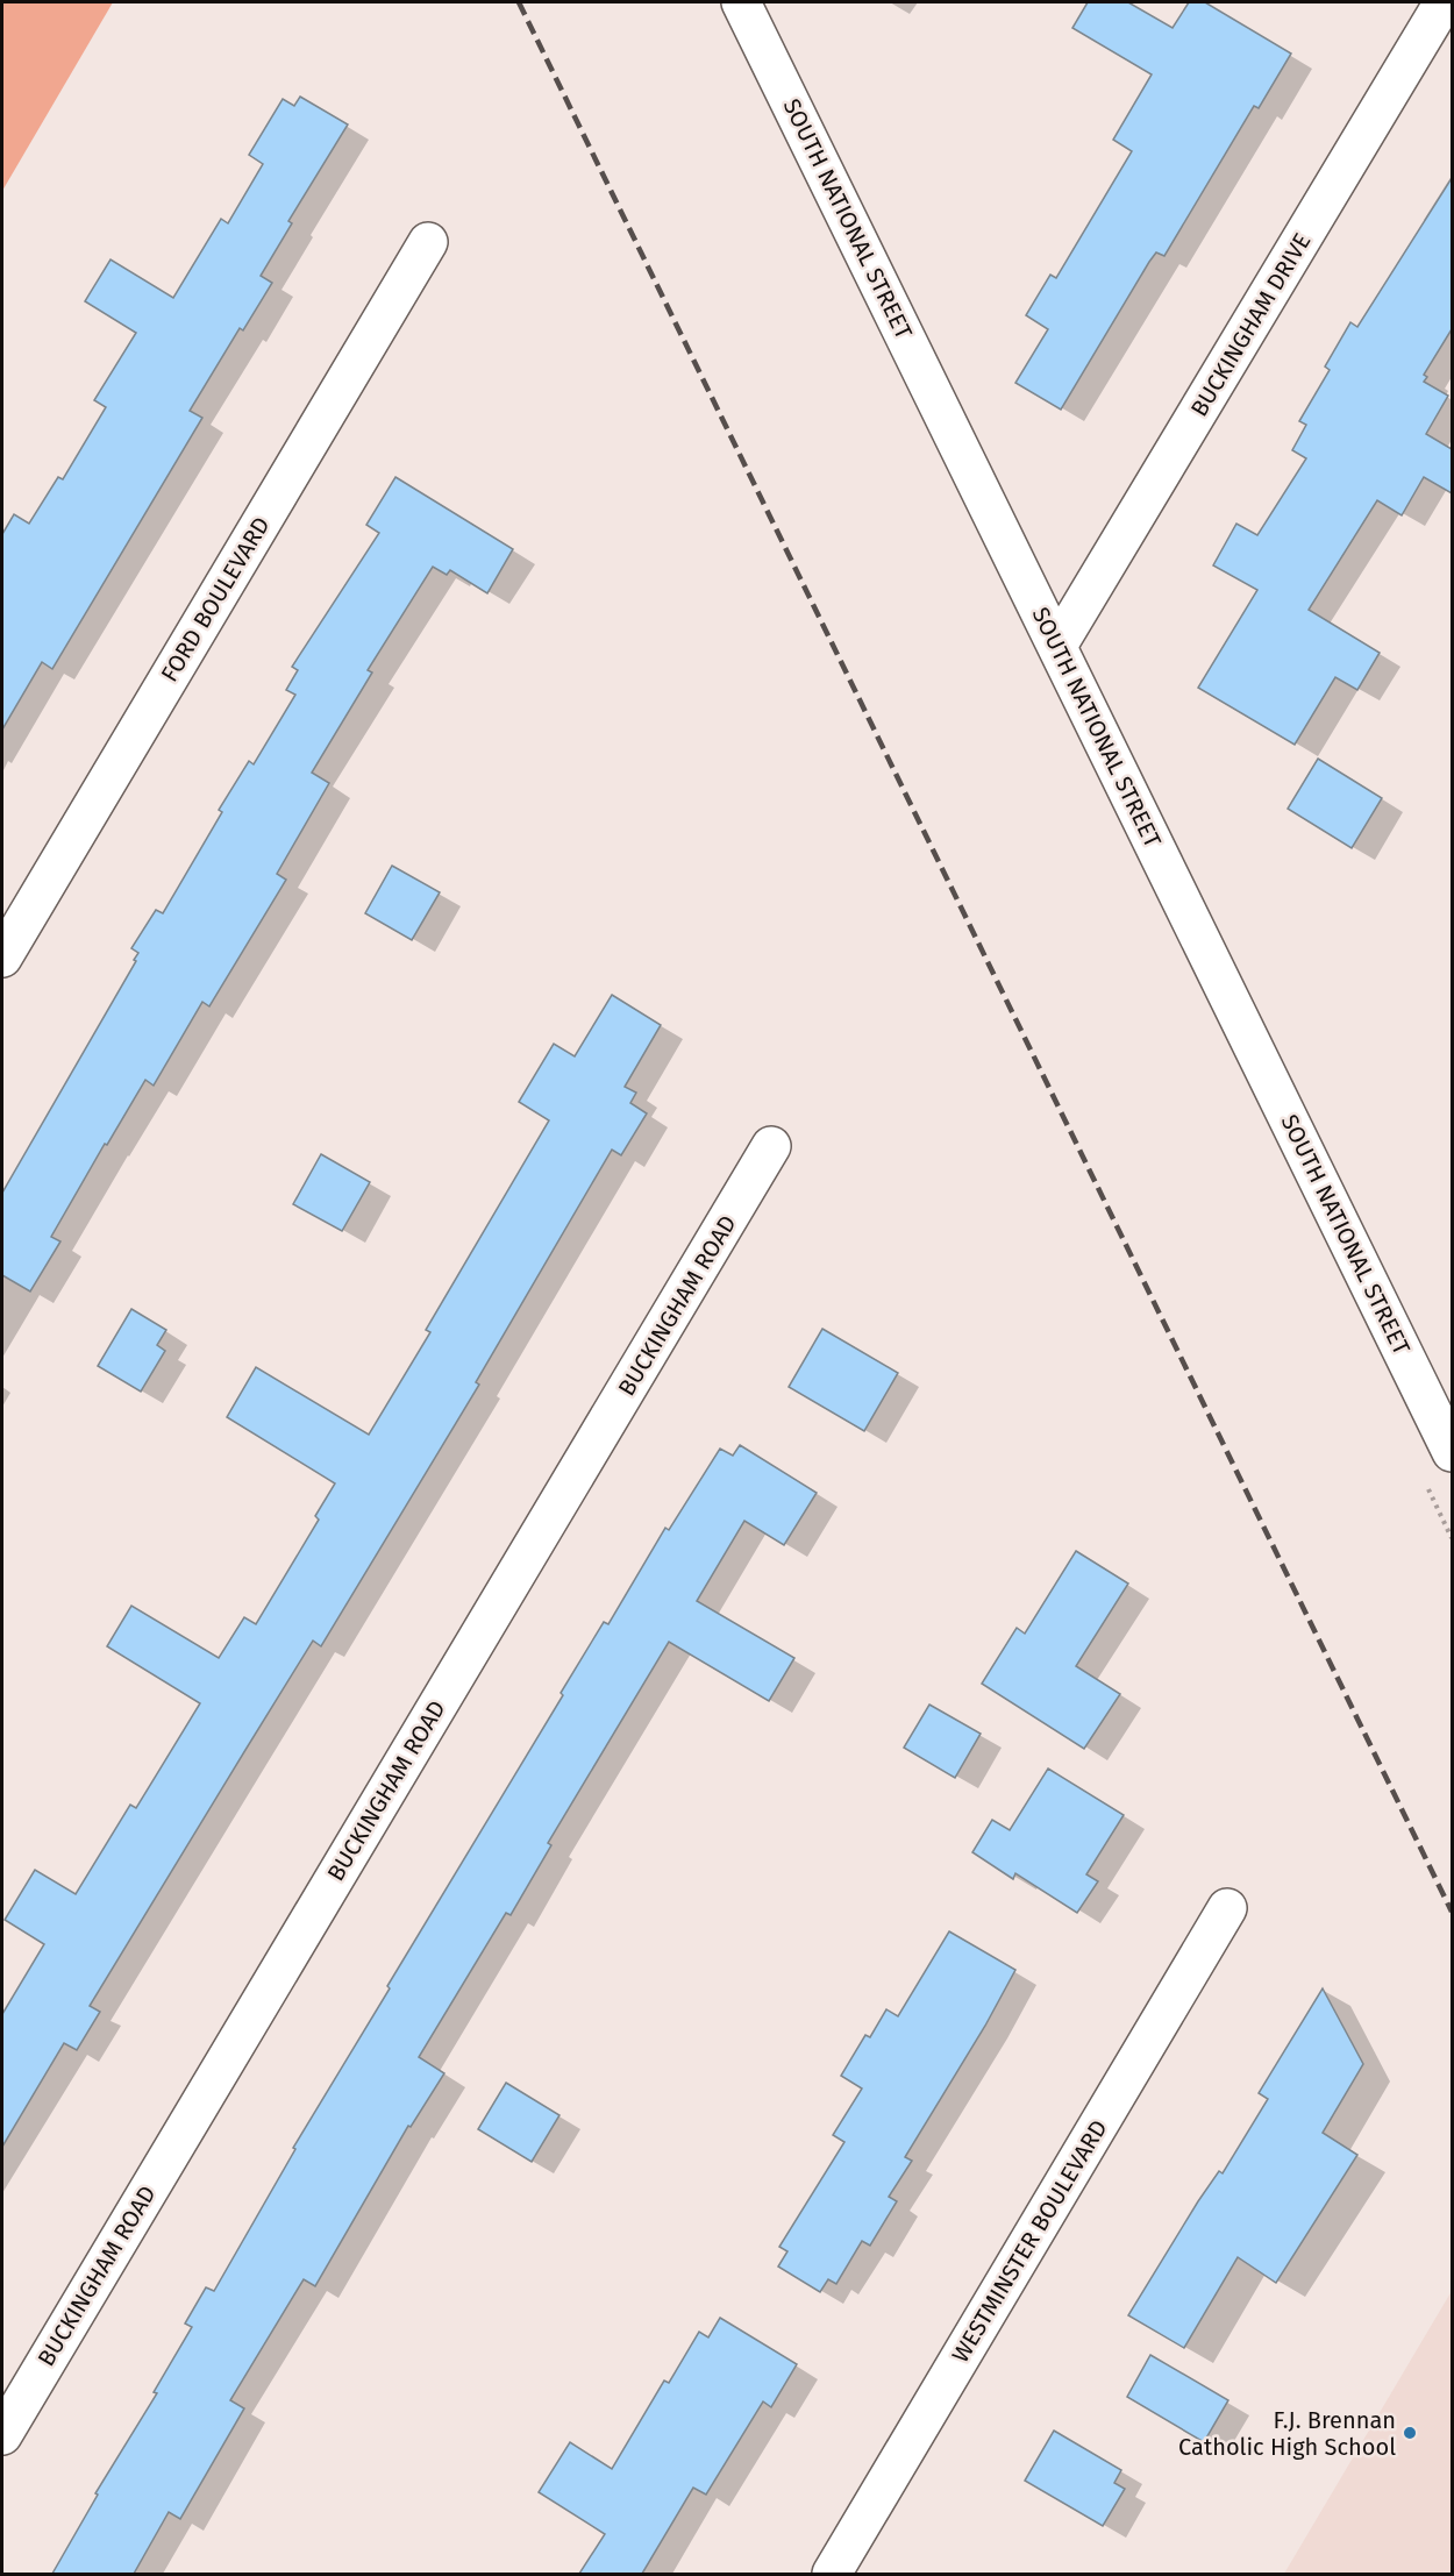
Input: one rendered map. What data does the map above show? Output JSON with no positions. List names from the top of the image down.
{
  "streets": {
    "street": [
      "SOUTH NATIONAL STREET",
      "BUCKINGHAM DRIVE",
      "FORD BOULEVARD",
      "BUCKINGHAM ROAD",
      "WESTMINSTER BOULEVARD"
    ]
  },
  "crossings": [
    ["SOUTH NATIONAL STREET", "BUCKINGHAM DRIVE"]
  ],
  "places": ["F.J. Brennan Catholic High School"]
}
